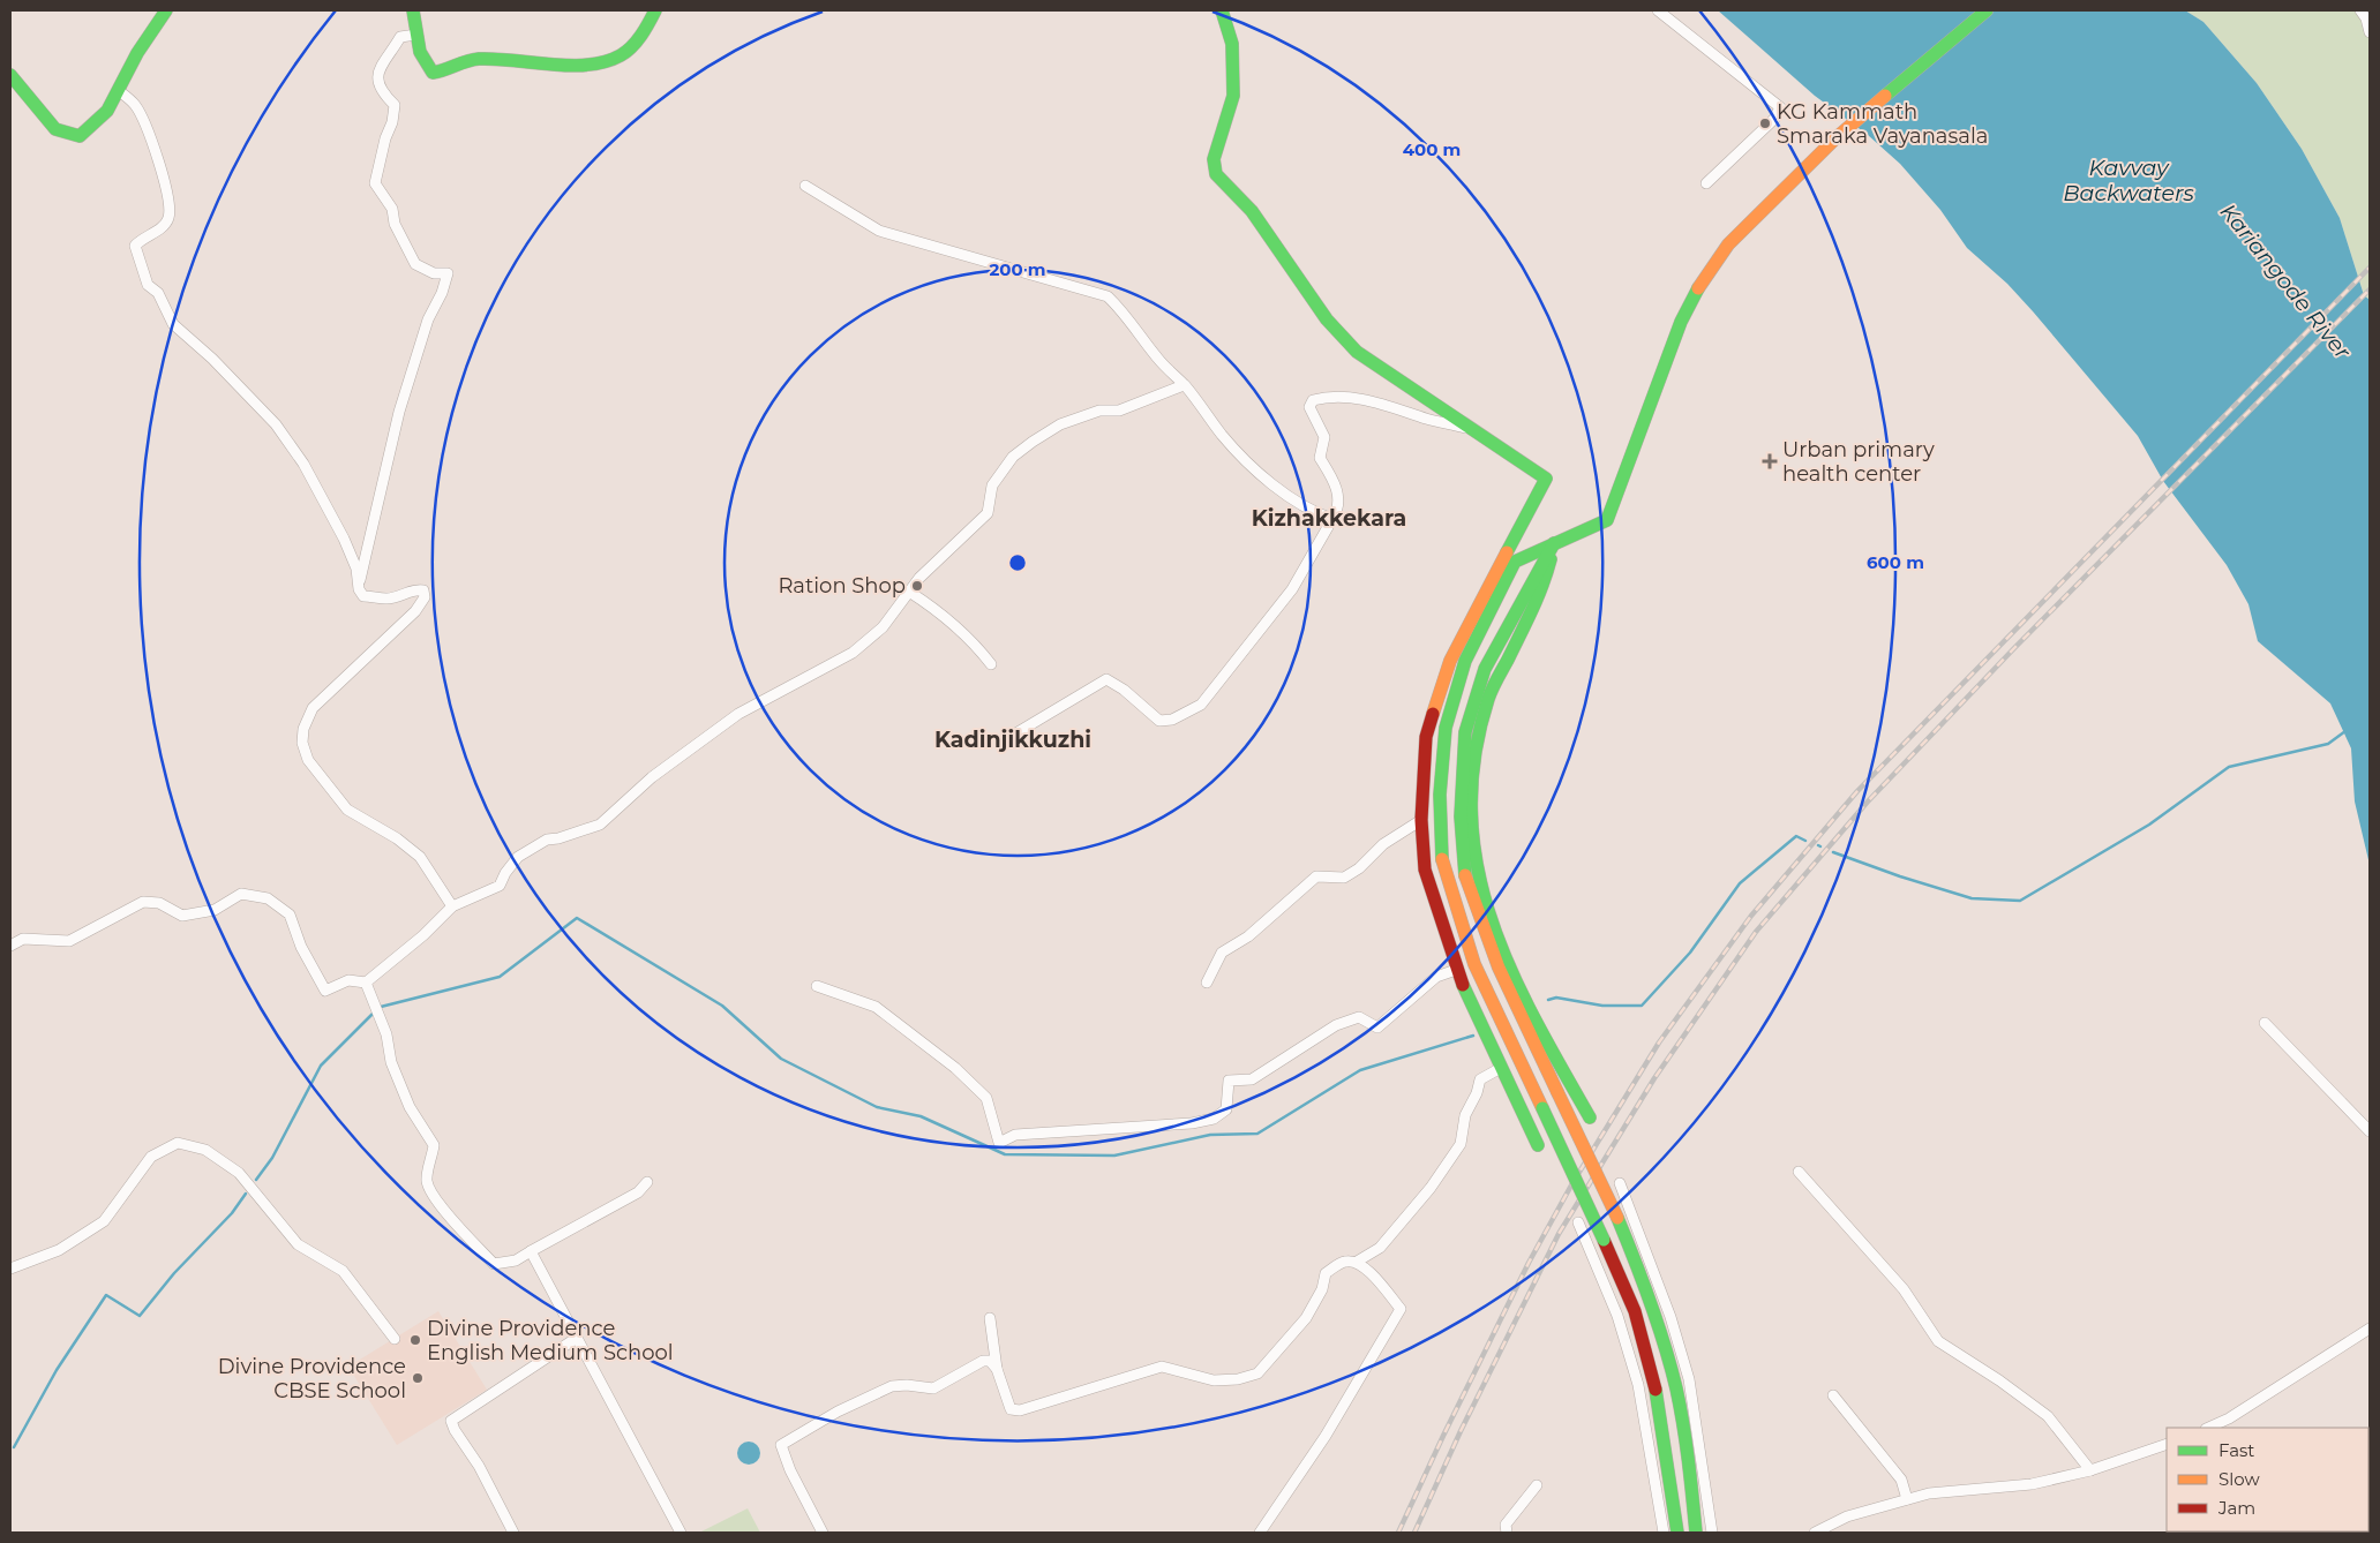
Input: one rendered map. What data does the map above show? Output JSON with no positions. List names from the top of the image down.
{
  "districts": ["Kizhakkekara", "Kadinjikkuzhi"],
  "water": ["Kavvay Backwaters", "Kariangode River"],
  "places": {
    "other": [
      "KG Kammath Smaraka Vayanasala",
      "Ration Shop",
      "Divine Providence English Medium School",
      "Divine Providence CBSE School"
    ],
    "health": ["Urban primary health center"]
  },
  "legend": ["Fast", "Slow", "Jam"],
  "rings": ["400 m", "200 m", "600 m"]
}
